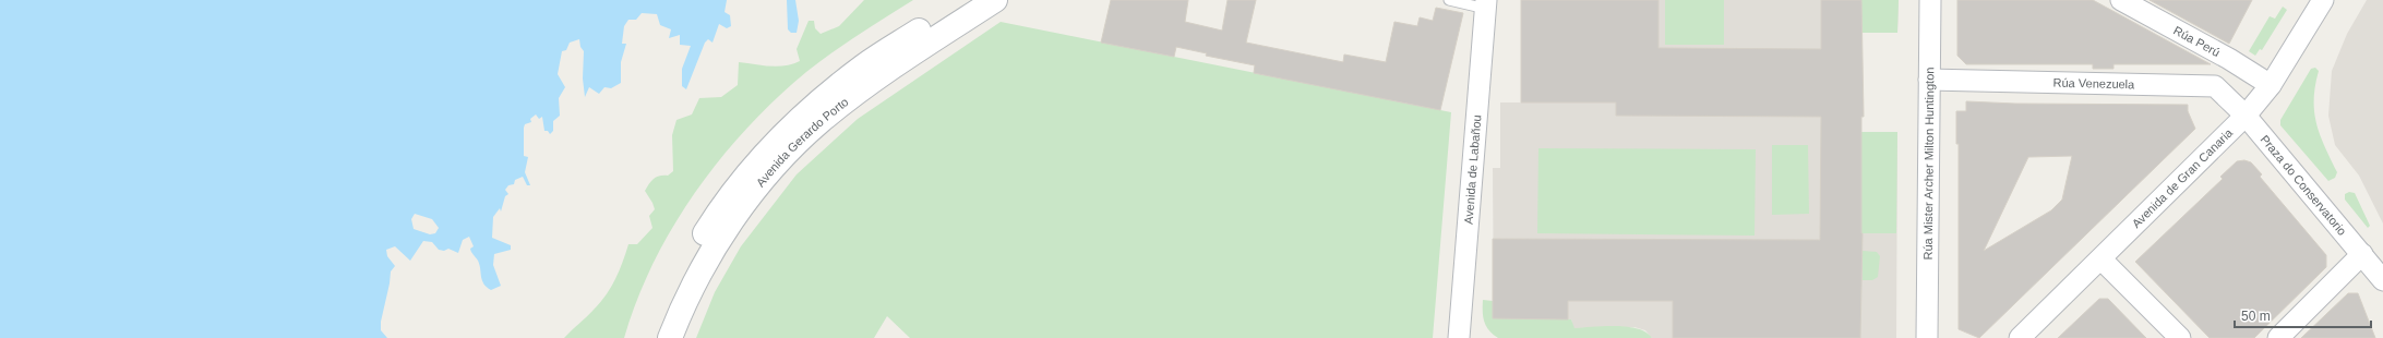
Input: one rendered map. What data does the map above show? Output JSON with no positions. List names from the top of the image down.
{
  "streets": {
    "street": [
      "Rúa Perú",
      "Rúa Venezuela",
      "Avenida Gerardo Porto",
      "Rúa Mister Archer Milton Huntington",
      "Avenida de Labañou",
      "Avenida de Gran Canaria",
      "Praza do Conservatorio"
    ]
  },
  "crossings": [
    ["Rúa Perú", "Avenida de Gran Canaria"],
    ["Rúa Venezuela", "Rúa Mister Archer Milton Huntington"],
    ["Rúa Venezuela", "Avenida de Gran Canaria"],
    ["Rúa Venezuela", "Praza do Conservatorio"],
    ["Avenida de Gran Canaria", "Praza do Conservatorio"]
  ],
  "scale_bar": "50 m"
}
